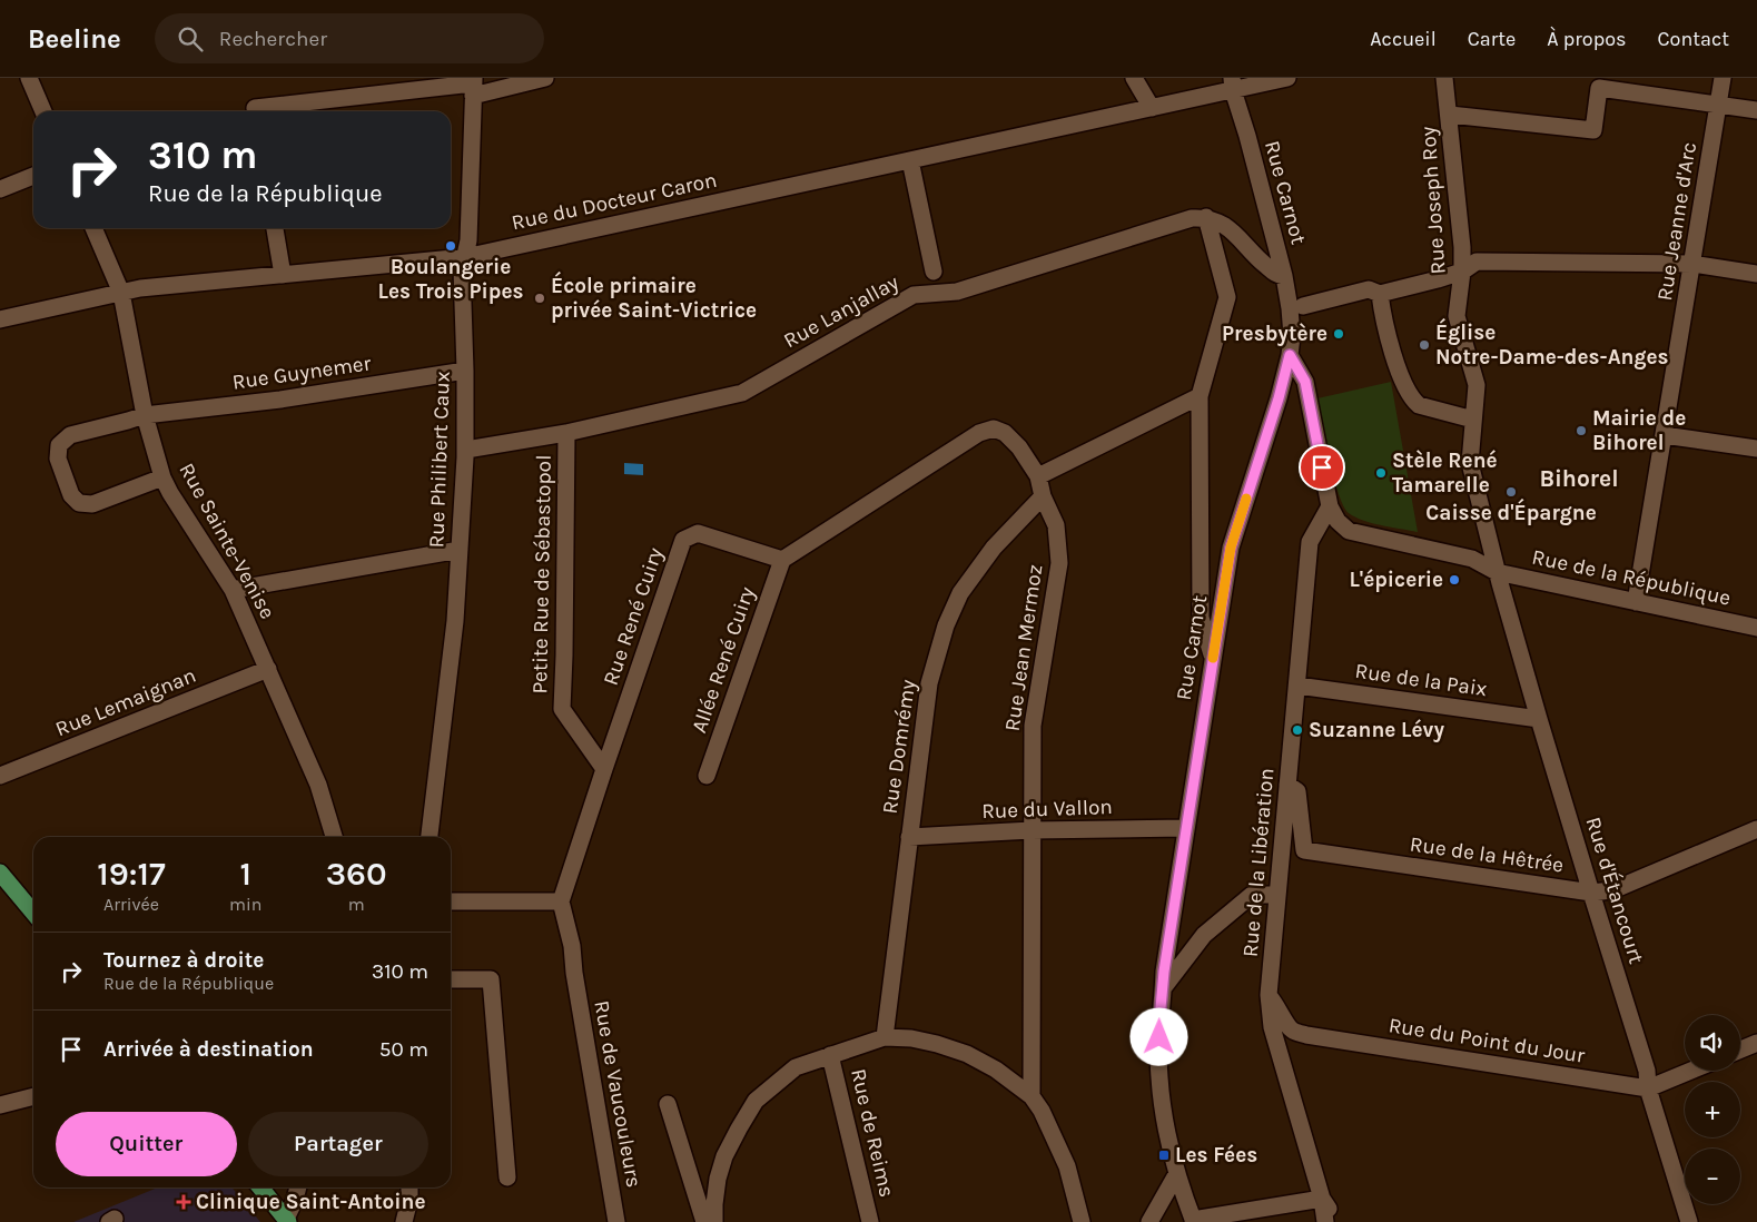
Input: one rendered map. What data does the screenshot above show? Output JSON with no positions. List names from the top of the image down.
{
  "streets": {
    "street": [
      "Rue Carnot",
      "Rue Joseph Roy",
      "Rue du Docteur Caron",
      "Rue Jeanne d'Arc",
      "Rue Lanjallay",
      "Rue Guynemer",
      "Rue Philibert Caux",
      "Rue Sainte-Venise",
      "Petite Rue de Sébastopol",
      "Rue de la République",
      "Rue René Cuiry",
      "Rue Jean Mermoz",
      "Allée René Cuiry",
      "Rue de la Paix",
      "Rue Lemaignan",
      "Rue Domrémy",
      "Rue du Vallon",
      "Rue de la Hêtrée",
      "Rue de la Libération",
      "Rue d'Étancourt",
      "Rue du Point du Jour",
      "Rue de Vaucouleurs",
      "Rue de Reims"
    ]
  },
  "crossings": [
    ["Rue Carnot", "Rue du Docteur Caron"],
    ["Rue Carnot", "Rue du Vallon"],
    ["Rue Joseph Roy", "Rue d'Étancourt"],
    ["Rue du Docteur Caron", "Rue Philibert Caux"],
    ["Rue du Docteur Caron", "Rue Sainte-Venise"],
    ["Rue Jeanne d'Arc", "Rue de la République"],
    ["Rue Lanjallay", "Rue Philibert Caux"],
    ["Rue Lanjallay", "Petite Rue de Sébastopol"],
    ["Rue Guynemer", "Rue Philibert Caux"],
    ["Rue Guynemer", "Rue Sainte-Venise"],
    ["Rue Sainte-Venise", "Rue Lemaignan"],
    ["Petite Rue de Sébastopol", "Rue René Cuiry"],
    ["Rue de la République", "Rue de la Libération"],
    ["Rue de la République", "Rue d'Étancourt"],
    ["Rue René Cuiry", "Allée René Cuiry"],
    ["Rue René Cuiry", "Rue de Vaucouleurs"],
    ["Rue Jean Mermoz", "Rue Domrémy"],
    ["Rue Jean Mermoz", "Rue du Vallon"],
    ["Rue de la Paix", "Rue de la Libération"],
    ["Rue de la Paix", "Rue d'Étancourt"],
    ["Rue Domrémy", "Rue du Vallon"],
    ["Rue de la Hêtrée", "Rue de la Libération"],
    ["Rue de la Hêtrée", "Rue d'Étancourt"],
    ["Rue de la Libération", "Rue du Point du Jour"],
    ["Rue d'Étancourt", "Rue du Point du Jour"]
  ],
  "districts": ["Bihorel"],
  "places": {
    "other": [
      "Boulangerie Les Trois Pipes",
      "École primaire privée Saint-Victrice",
      "Presbytère",
      "Église Notre-Dame-des-Anges",
      "Mairie de Bihorel",
      "Stèle René Tamarelle",
      "Caisse d'Épargne",
      "L'épicerie",
      "Suzanne Lévy"
    ],
    "transit": ["Les Fées"],
    "health": ["Clinique Saint-Antoine"]
  },
  "page": {
    "header": "Beeline",
    "search": "Rechercher",
    "nav": [
      "Accueil",
      "Carte",
      "À propos",
      "Contact"
    ],
    "turn": ["310 m", "Rue de la République"],
    "eta": [
      "19:17",
      "Arrivée",
      "1",
      "min",
      "360",
      "m"
    ],
    "list": [
      {
        "name": "Tournez à droite",
        "note": "Rue de la République",
        "value": "310 m"
      },
      {
        "name": "Arrivée à destination",
        "value": "50 m"
      }
    ],
    "map_buttons": ["+", "−"],
    "buttons": ["Quitter", "Partager"]
  }
}
